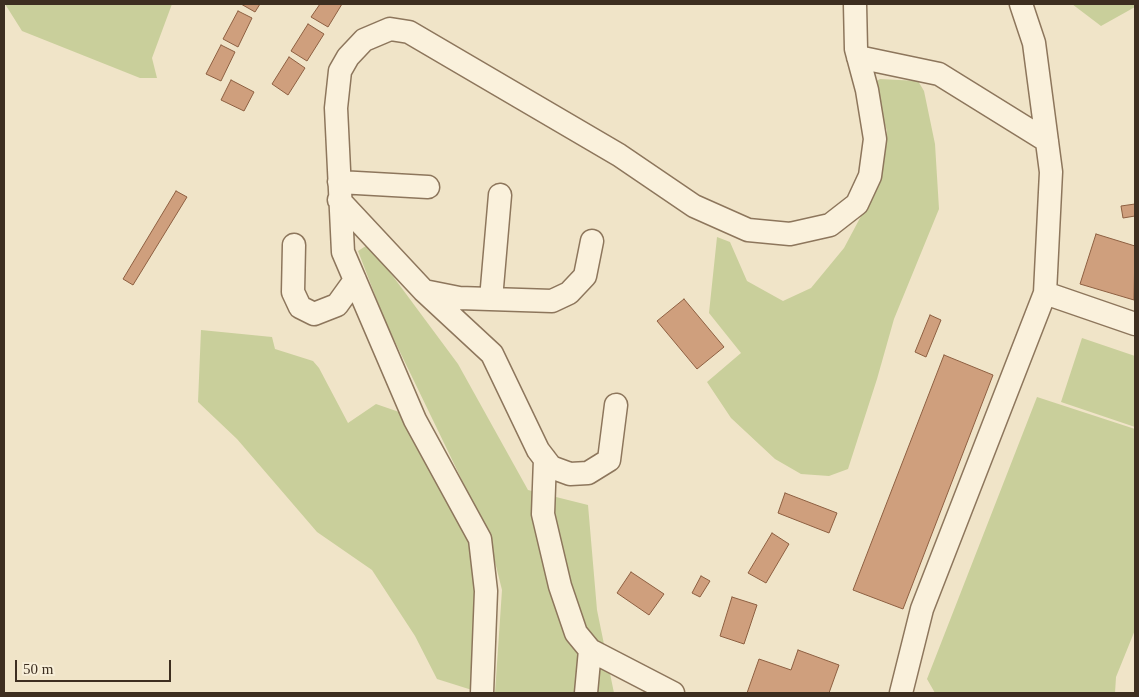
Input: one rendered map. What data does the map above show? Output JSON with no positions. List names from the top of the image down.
{
  "scale_bar": "50 m"
}
